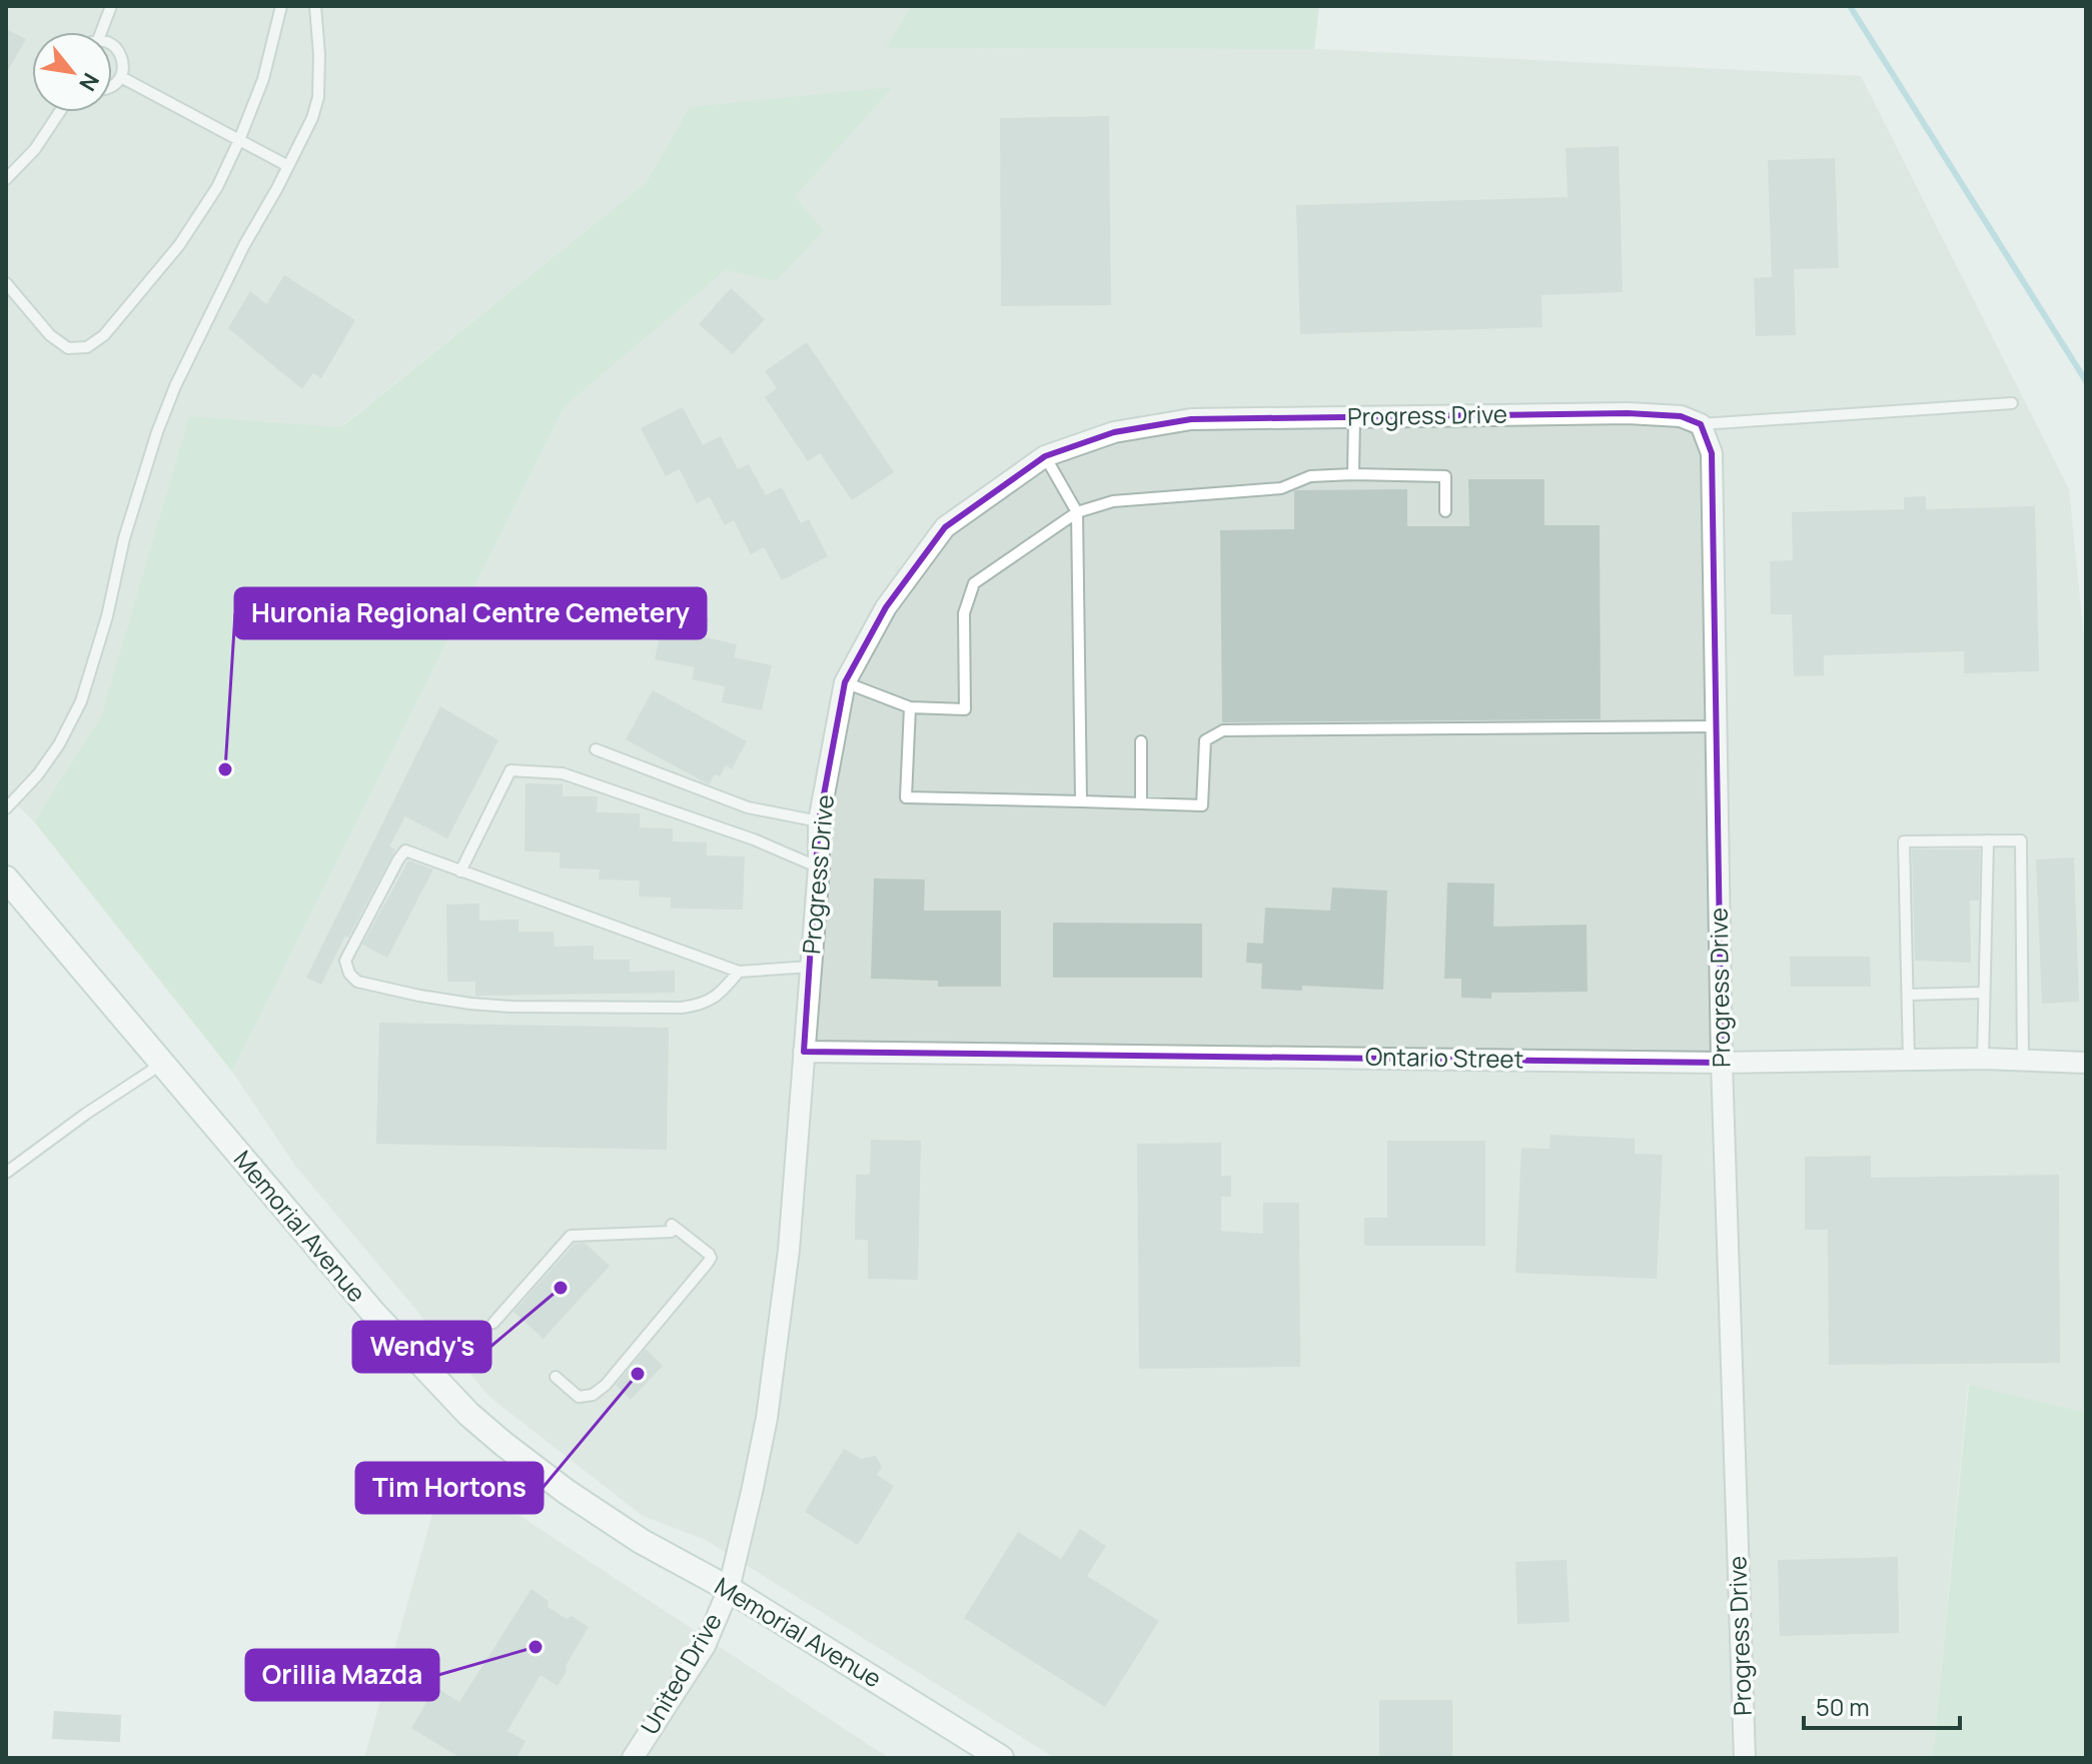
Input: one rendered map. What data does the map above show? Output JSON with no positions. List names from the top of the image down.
{
  "streets": {
    "main road": ["Memorial Avenue"],
    "street": ["Progress Drive", "Ontario Street", "United Drive"]
  },
  "crossings": [
    ["Progress Drive", "Ontario Street"],
    ["Progress Drive", "Memorial Avenue"],
    ["Progress Drive", "United Drive"],
    ["Memorial Avenue", "United Drive"]
  ],
  "places": [
    "Huronia Regional Centre Cemetery",
    "Wendy's",
    "Tim Hortons",
    "Orillia Mazda"
  ],
  "scale_bar": "50 m",
  "north": "bottom right"
}
